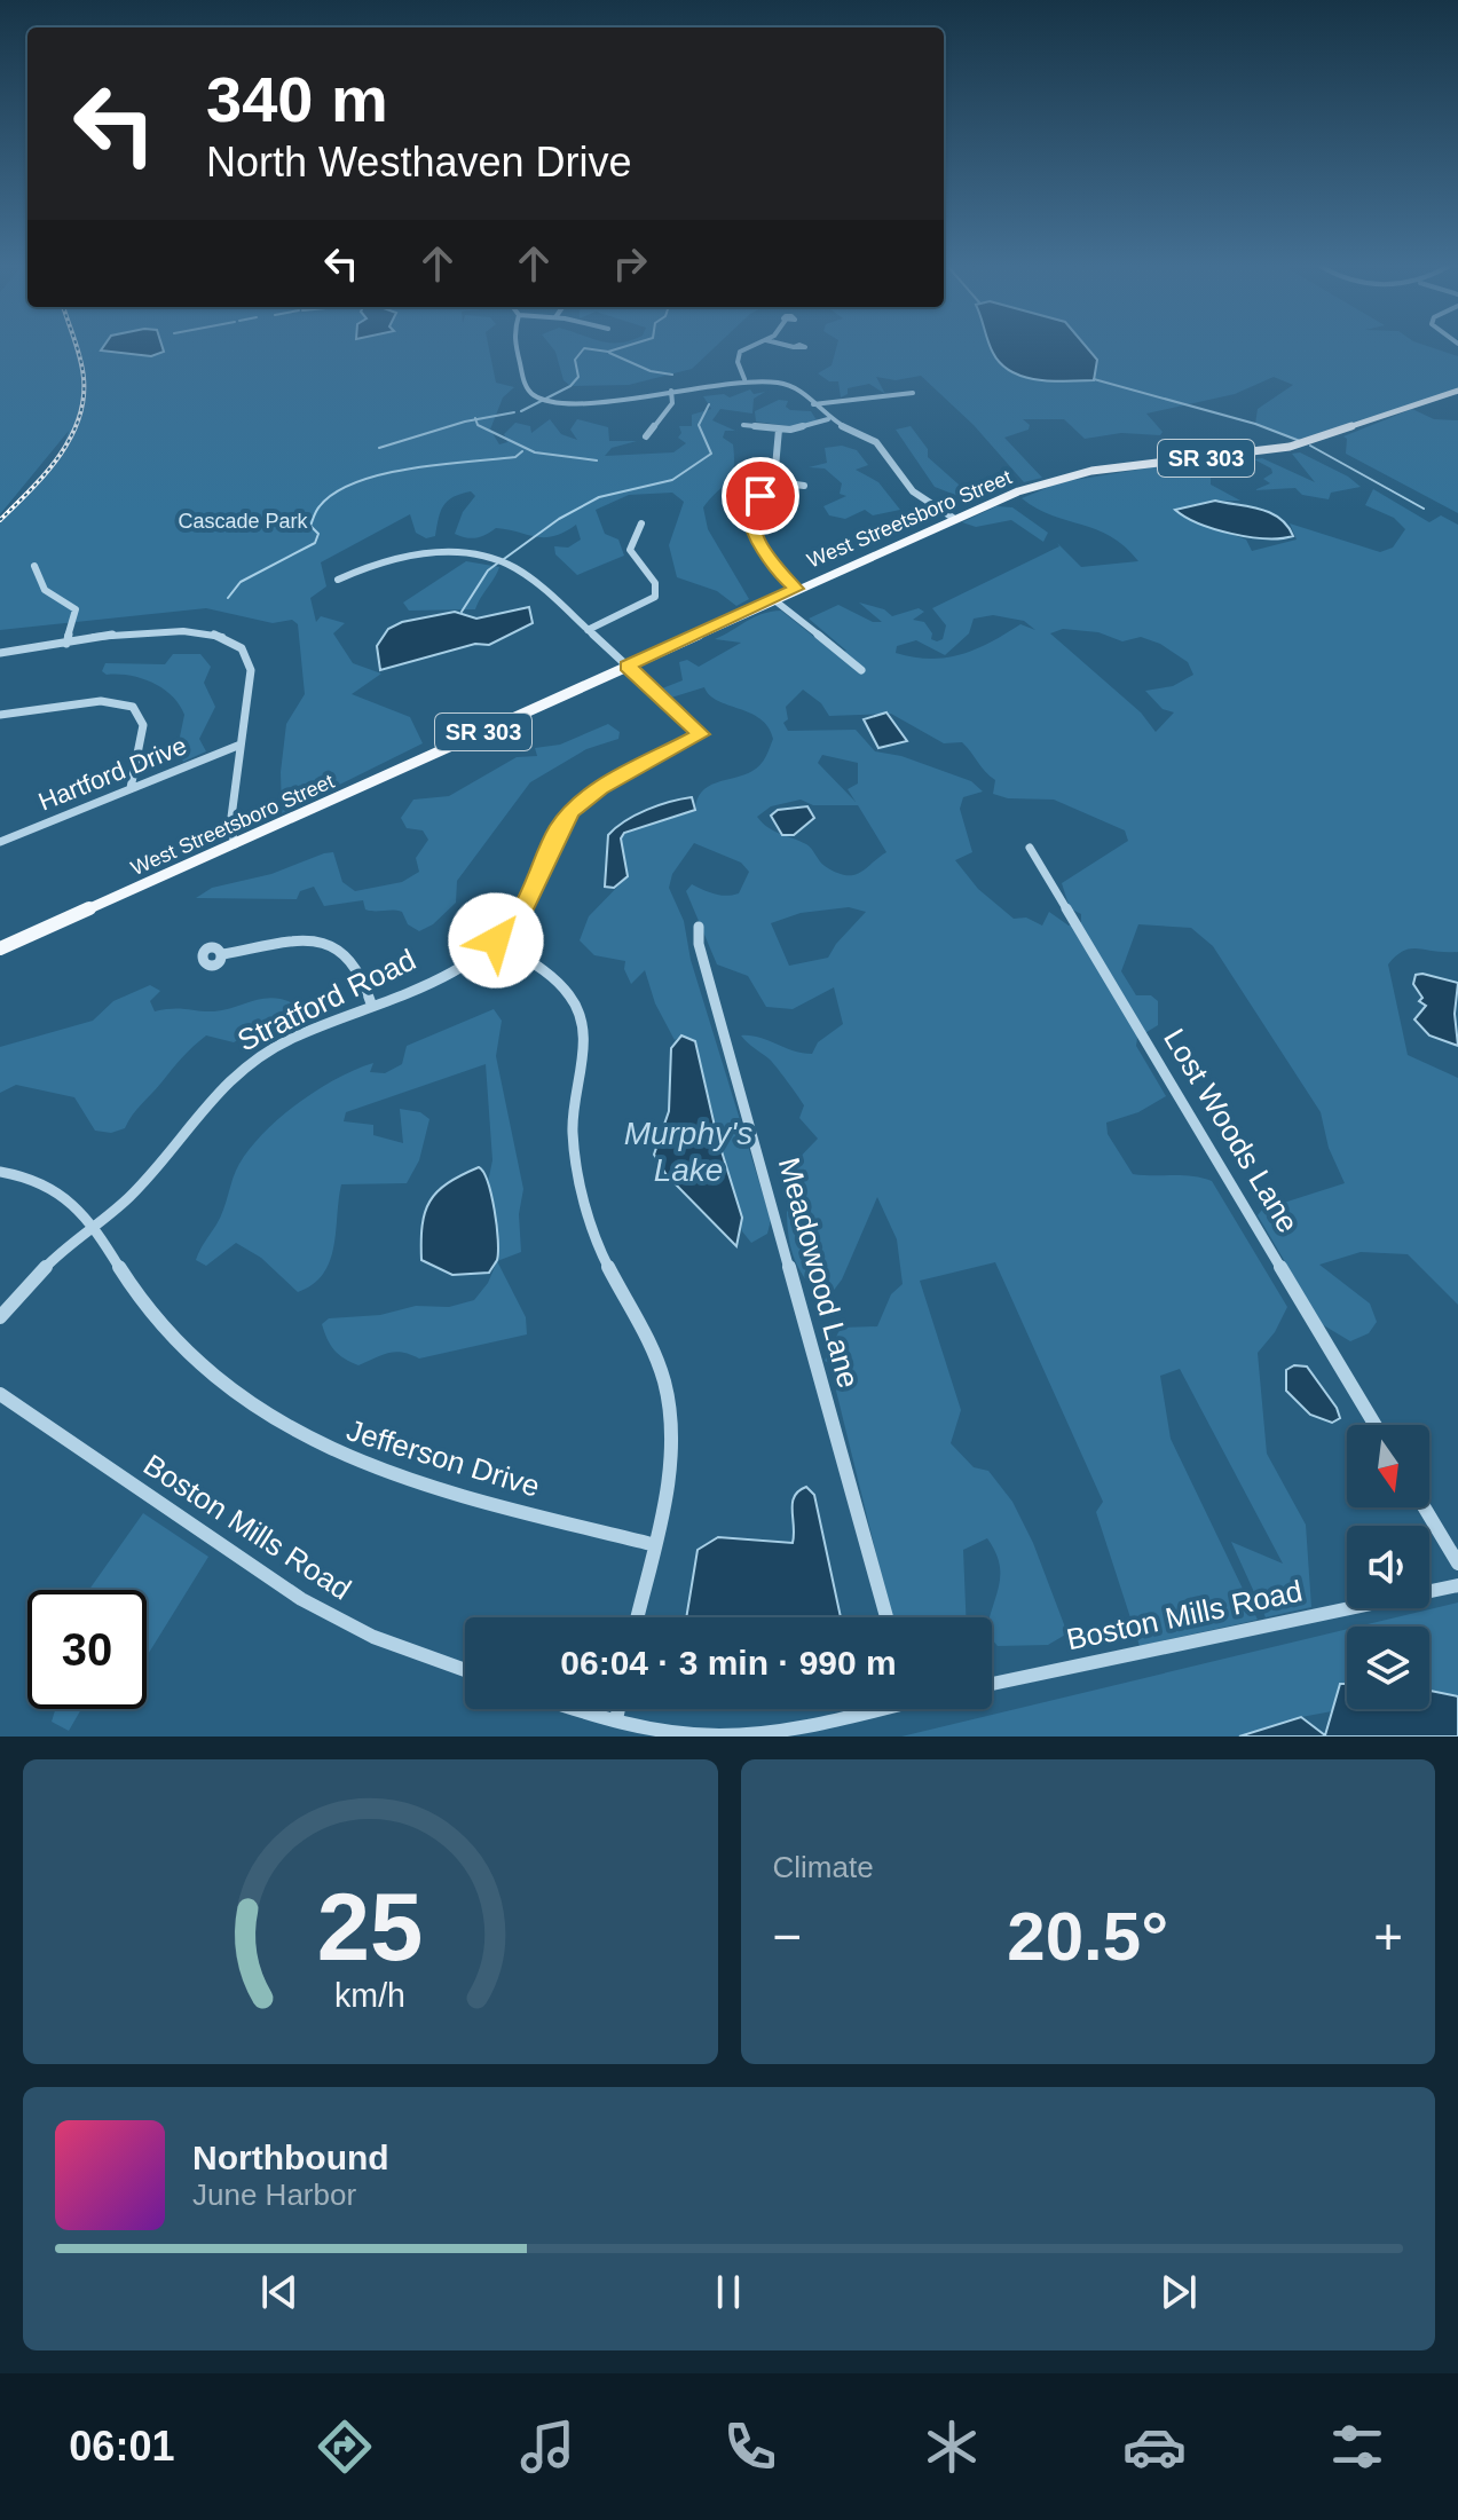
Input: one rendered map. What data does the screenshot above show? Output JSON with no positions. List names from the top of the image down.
{
  "streets": {
    "main road": ["SR 303", "West Streetsboro Street"],
    "street": [
      "Hartford Drive",
      "Stratford Road",
      "Lost Woods Lane",
      "Meadowood Lane",
      "Jefferson Drive",
      "Boston Mills Road"
    ]
  },
  "crossings": [
    ["West Streetsboro Street", "Stratford Road"],
    ["Stratford Road", "Jefferson Drive"]
  ],
  "water": ["Murphy's Lake"],
  "parks": ["Cascade Park"],
  "north": "bottom",
  "page": {
    "turn": ["340 m", "North Westhaven Drive"],
    "limit": "30",
    "trip": "06:04 · 3 min · 990 m",
    "tile": "Climate",
    "heat": ["−", "20.5°", "+"],
    "song": ["Northbound", "June Harbor"],
    "tabs": "06:01",
    "gauge": ["25", "km/h"]
  }
}
